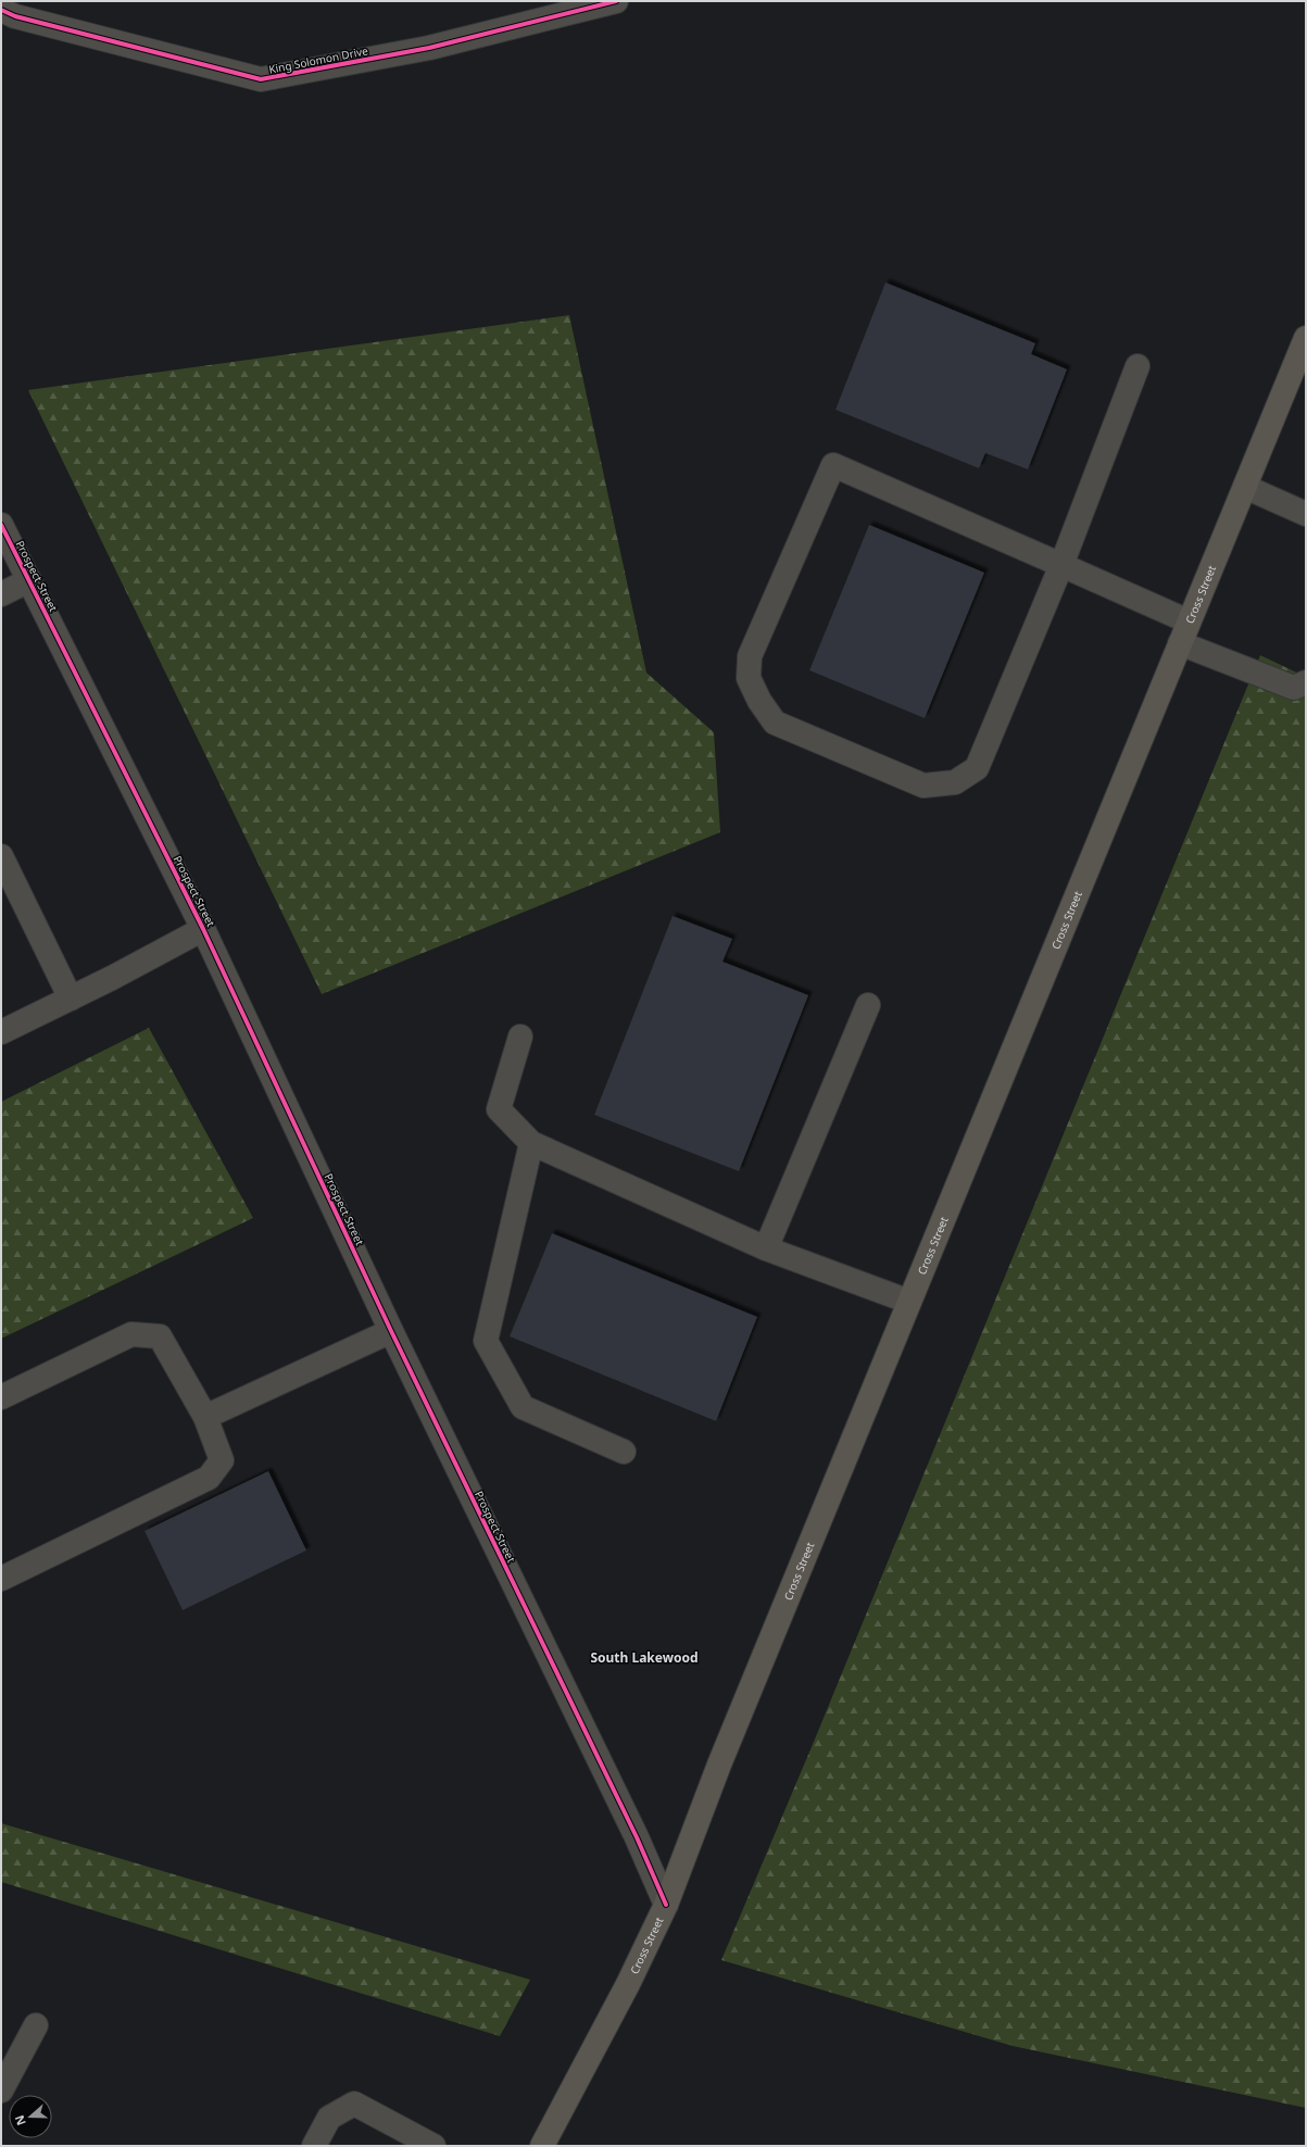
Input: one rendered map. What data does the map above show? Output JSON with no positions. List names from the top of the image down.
{
  "streets": {
    "main road": ["Cross Street"],
    "street": ["King Solomon Drive", "Prospect Street"]
  },
  "crossings": [
    ["Prospect Street", "Cross Street"]
  ],
  "districts": ["South Lakewood"],
  "north": "left"
}
